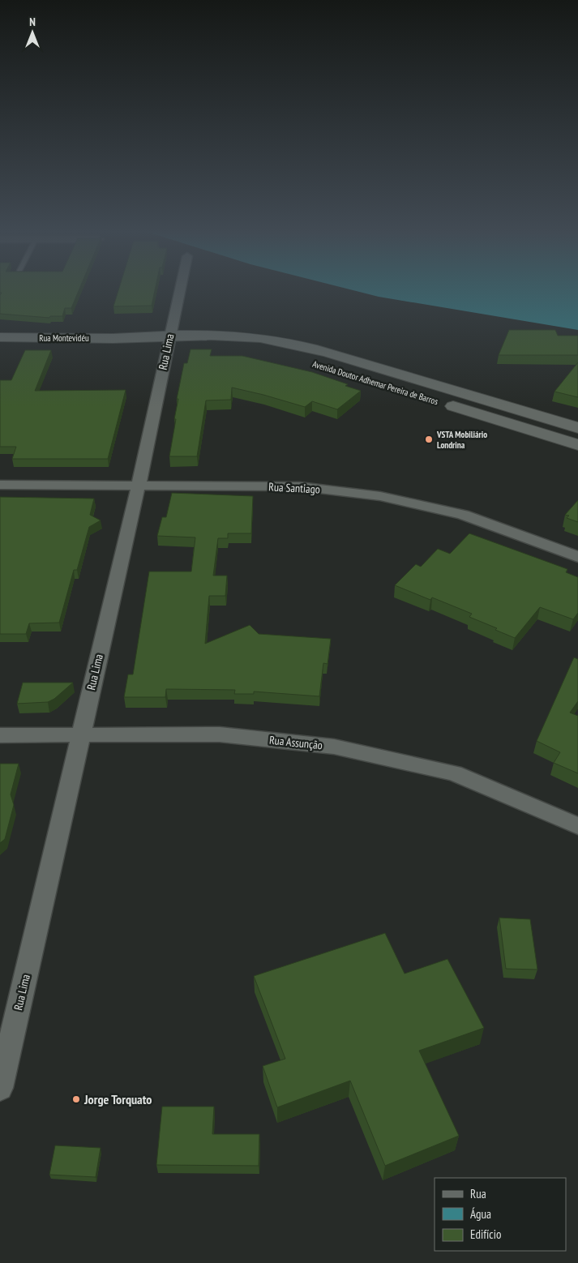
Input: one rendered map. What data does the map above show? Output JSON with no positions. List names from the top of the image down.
{
  "streets": {
    "street": [
      "Rua Montevidéu",
      "Rua Lima",
      "Avenida Doutor Adhemar Pereira de Barros",
      "Rua Santiago",
      "Rua Assunção"
    ]
  },
  "crossings": [
    ["Rua Montevidéu", "Rua Lima"],
    ["Rua Montevidéu", "Avenida Doutor Adhemar Pereira de Barros"],
    ["Rua Lima", "Avenida Doutor Adhemar Pereira de Barros"],
    ["Rua Lima", "Rua Santiago"],
    ["Rua Lima", "Rua Assunção"]
  ],
  "places": ["VSTA Mobiliário Londrina", "Jorge Torquato"],
  "legend": ["Rua", "Água", "Edifício"],
  "north": "top"
}
